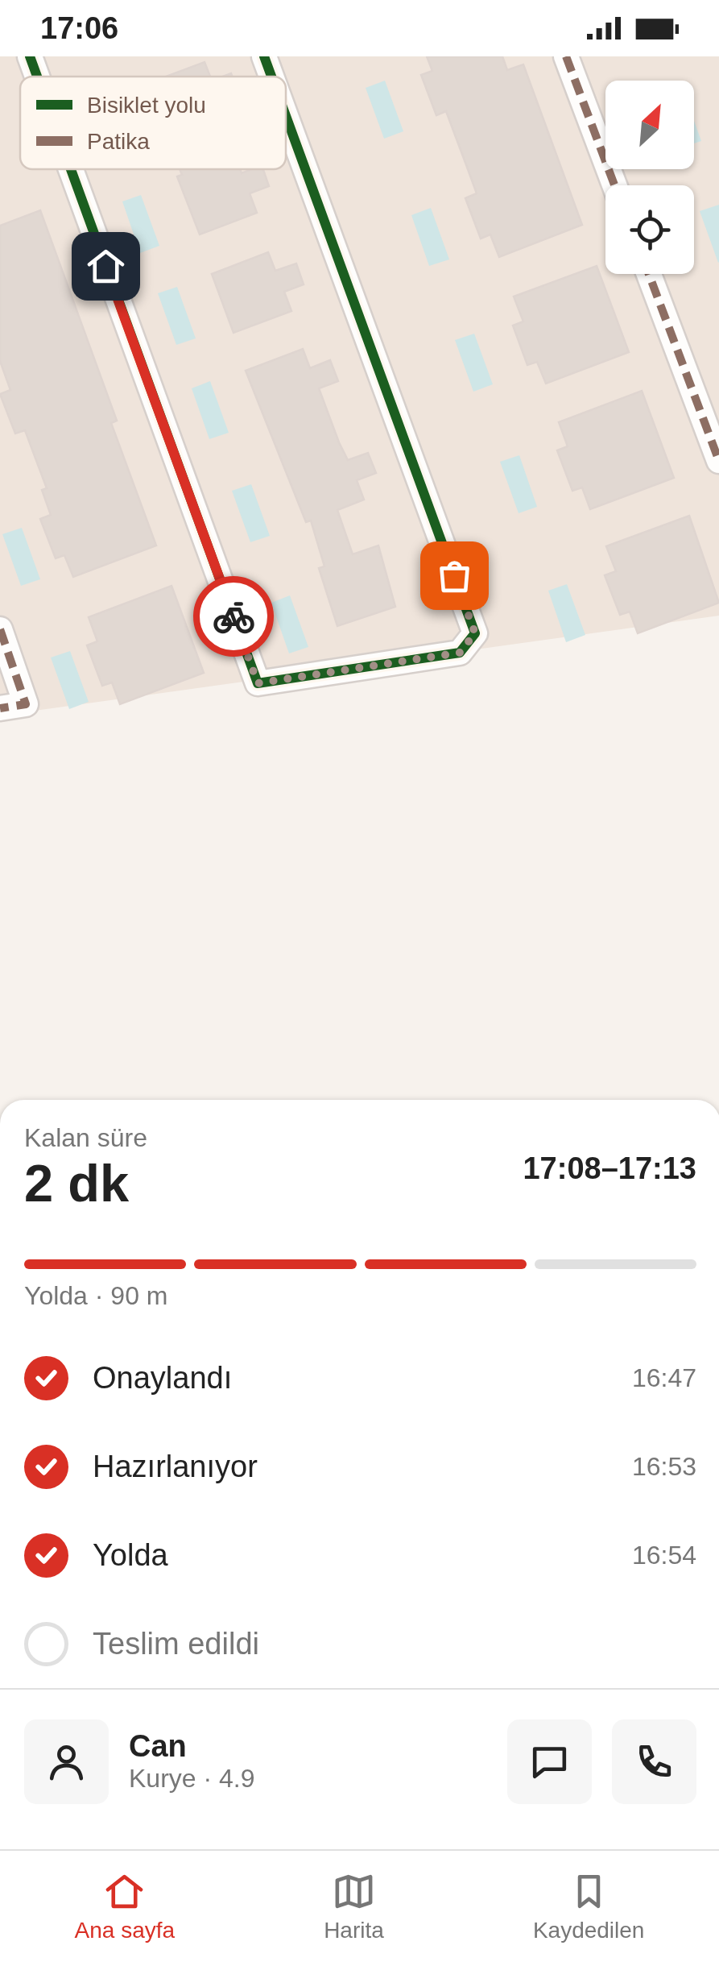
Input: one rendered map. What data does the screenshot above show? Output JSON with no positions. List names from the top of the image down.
{
  "legend": ["Bisiklet yolu", "Patika"],
  "north": "top right",
  "page": {
    "status": "17:06",
    "heading": ["2 dk", "Kalan süre", "17:08–17:13"],
    "panel": ["Can", "Kurye · 4.9"],
    "bar": "Yolda · 90 m",
    "list": [
      ["Onaylandı", "16:47"],
      ["Hazırlanıyor", "16:53"],
      ["Yolda", "16:54"],
      "Teslim edildi"
    ],
    "tabs": ["Ana sayfa", "Harita", "Kaydedilen"]
  }
}
